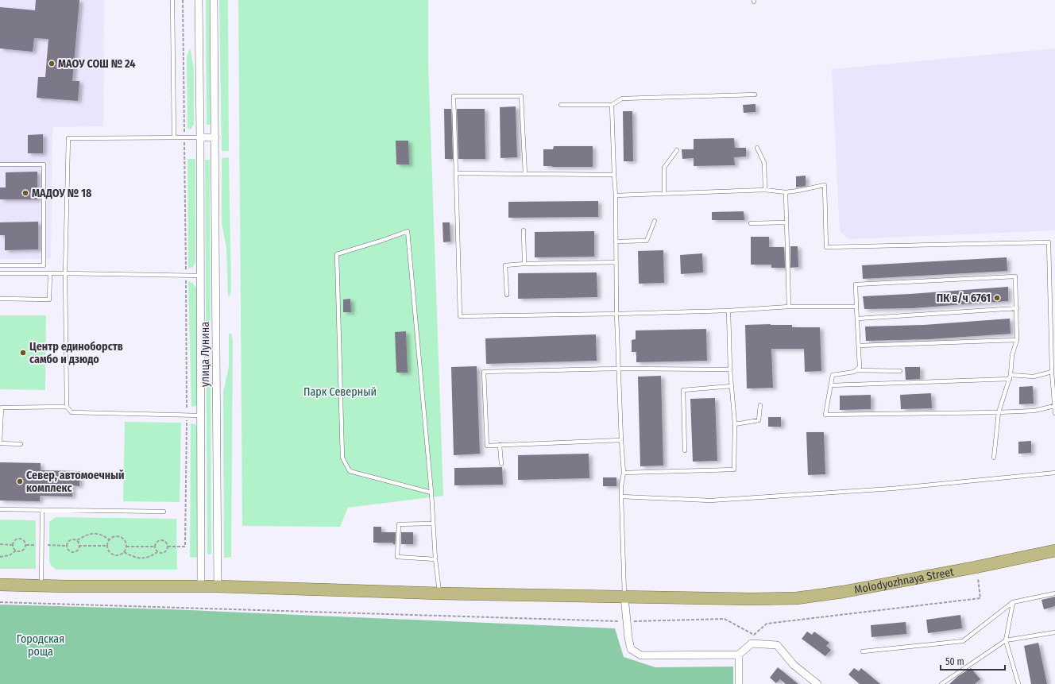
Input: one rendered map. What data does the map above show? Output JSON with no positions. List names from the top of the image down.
{
  "streets": {
    "main road": ["Molodyozhnaya Street"],
    "street": ["улица Лунина"]
  },
  "crossings": [
    ["улица Лунина", "Molodyozhnaya Street"]
  ],
  "parks": ["Парк Северный", "Городская роща"],
  "places": [
    "МАОУ СОШ № 24",
    "МАДОУ № 18",
    "ПК в/ч 6761",
    "Центр единоборств самбо и дзюдо",
    "Север, автомоечный комплекс"
  ],
  "scale_bar": "50 m"
}
